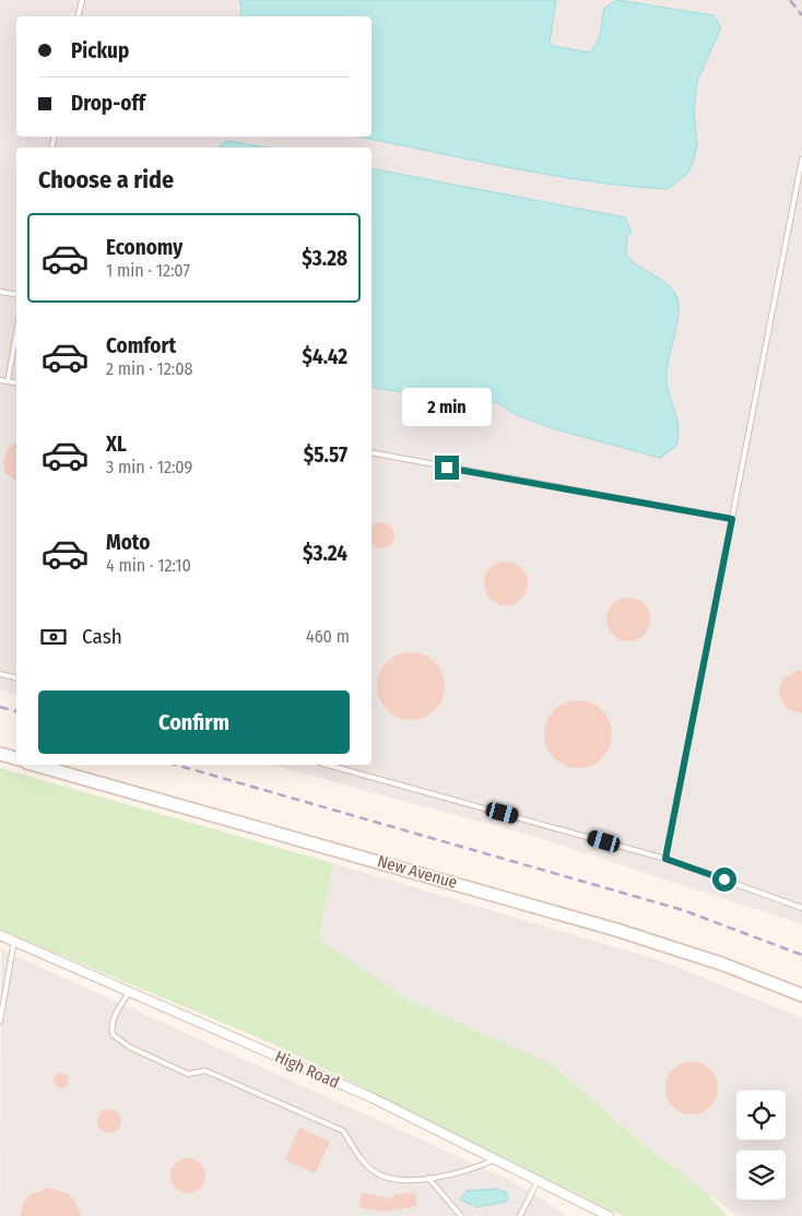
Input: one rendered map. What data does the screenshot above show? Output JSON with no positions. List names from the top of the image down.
{
  "streets": {
    "main road": ["New Avenue"],
    "street": ["High Road"]
  },
  "page": {
    "banner": ["Pickup", "Drop-off"],
    "heading": "Choose a ride",
    "list": [
      {
        "name": "Economy",
        "note": "1 min · 12:07",
        "value": "$3.28"
      },
      {
        "name": "Comfort",
        "note": "2 min · 12:08",
        "value": "$4.42"
      },
      {
        "name": "XL",
        "note": "3 min · 12:09",
        "value": "$5.57"
      },
      {
        "name": "Moto",
        "note": "4 min · 12:10",
        "value": "$3.24"
      }
    ],
    "bubble": "2 min",
    "pay": ["Cash", "460 m"],
    "buttons": "Confirm"
  }
}
